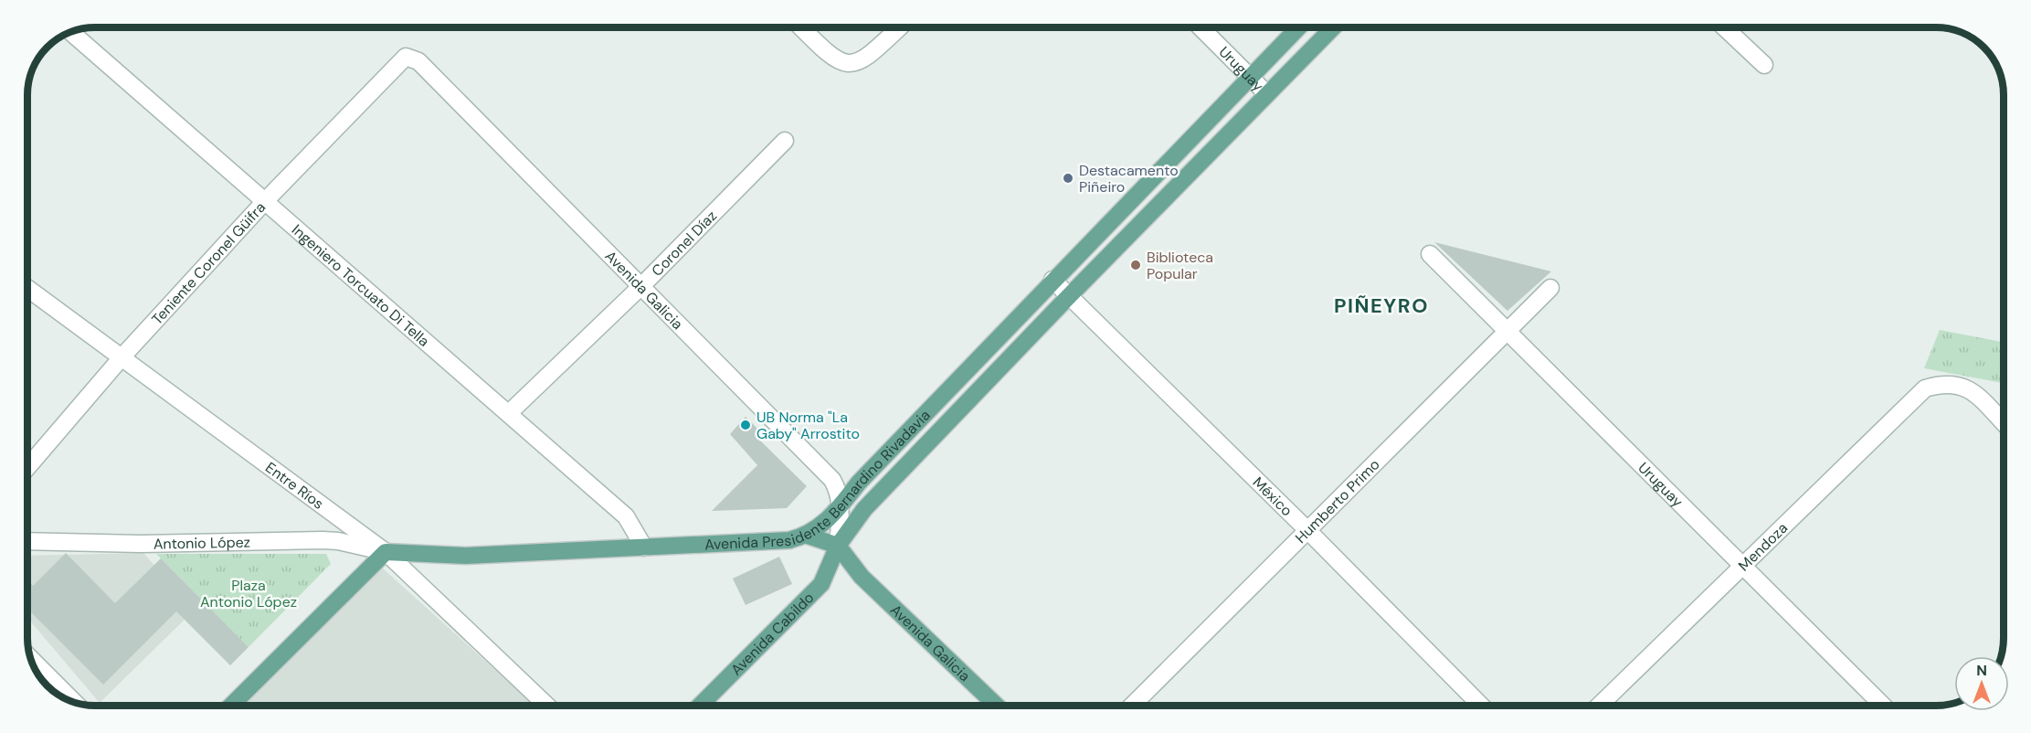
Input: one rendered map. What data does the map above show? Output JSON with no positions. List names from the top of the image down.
{
  "streets": {
    "main road": ["Avenida Galicia", "Avenida Presidente Bernardino Rivadavia", "Avenida Cabildo"],
    "street": [
      "Uruguay",
      "Coronel Díaz",
      "Teniente Coronel Güifra",
      "Ingeniero Torcuato Di Tella",
      "Entre Ríos",
      "México",
      "Humberto Primo",
      "Antonio López",
      "Mendoza"
    ]
  },
  "crossings": [
    ["Uruguay", "Avenida Presidente Bernardino Rivadavia"],
    ["Uruguay", "Humberto Primo"],
    ["Uruguay", "Mendoza"],
    ["Coronel Díaz", "Ingeniero Torcuato Di Tella"],
    ["Coronel Díaz", "Avenida Galicia"],
    ["Teniente Coronel Güifra", "Ingeniero Torcuato Di Tella"],
    ["Teniente Coronel Güifra", "Avenida Galicia"],
    ["Teniente Coronel Güifra", "Entre Ríos"],
    ["Ingeniero Torcuato Di Tella", "Avenida Presidente Bernardino Rivadavia"],
    ["Avenida Galicia", "Avenida Presidente Bernardino Rivadavia"],
    ["Avenida Galicia", "Avenida Cabildo"],
    ["Avenida Presidente Bernardino Rivadavia", "Entre Ríos"],
    ["Avenida Presidente Bernardino Rivadavia", "México"],
    ["Avenida Presidente Bernardino Rivadavia", "Antonio López"],
    ["Avenida Presidente Bernardino Rivadavia", "Avenida Cabildo"],
    ["Entre Ríos", "Antonio López"],
    ["México", "Humberto Primo"]
  ],
  "districts": ["PIÑEYRO"],
  "parks": ["Plaza Antonio López"],
  "places": ["Destacamento Piñeiro", "Biblioteca Popular", "UB Norma \"La Gaby\" Arrostito"],
  "north": "top"
}
